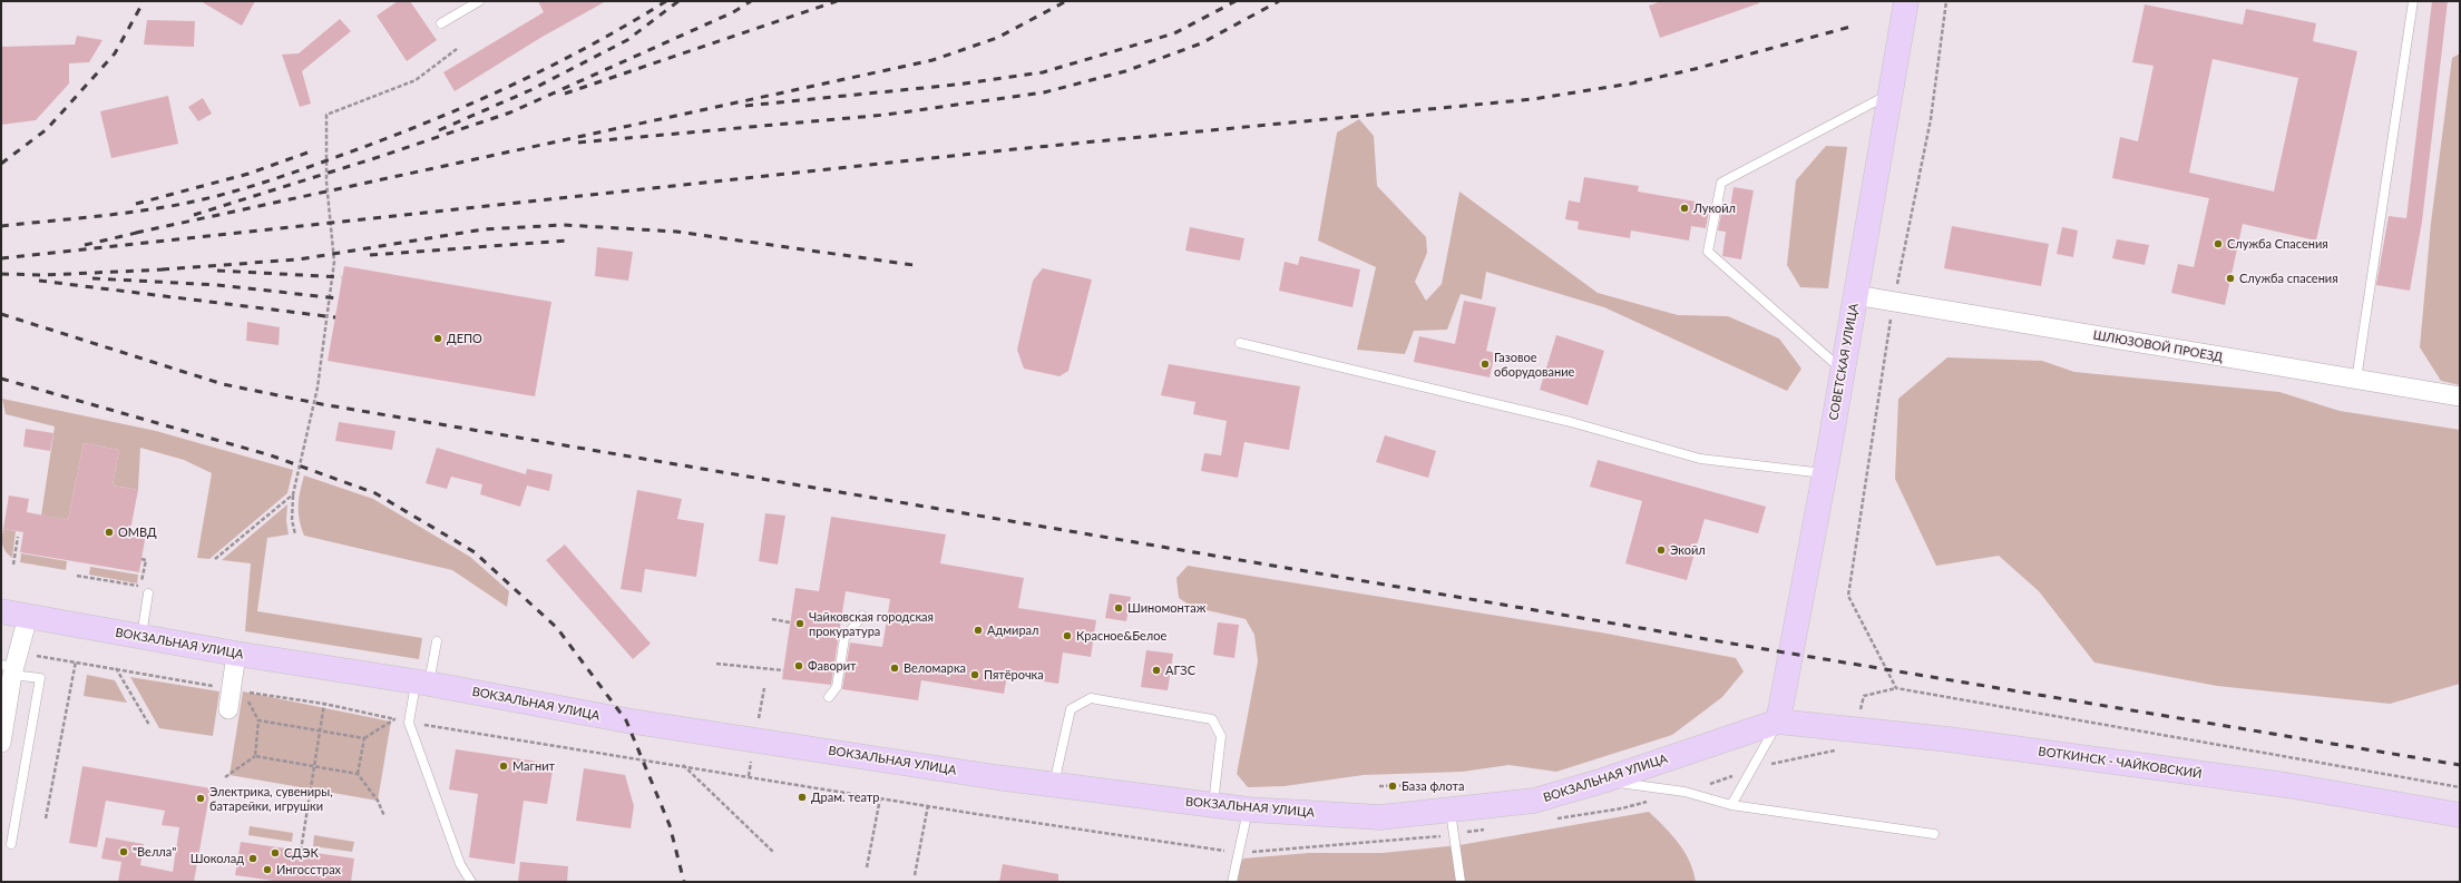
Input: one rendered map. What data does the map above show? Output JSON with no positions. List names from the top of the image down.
{
  "streets": {
    "main road": ["СОВЕТСКАЯ УЛИЦА", "ВОКЗАЛЬНАЯ УЛИЦА", "ВОТКИНСК - ЧАЙКОВСКИЙ"],
    "street": ["ШЛЮЗОВОЙ ПРОЕЗД"]
  },
  "crossings": [
    ["ШЛЮЗОВОЙ ПРОЕЗД", "СОВЕТСКАЯ УЛИЦА"],
    ["СОВЕТСКАЯ УЛИЦА", "ВОКЗАЛЬНАЯ УЛИЦА"],
    ["СОВЕТСКАЯ УЛИЦА", "ВОТКИНСК - ЧАЙКОВСКИЙ"],
    ["ВОКЗАЛЬНАЯ УЛИЦА", "ВОТКИНСК - ЧАЙКОВСКИЙ"]
  ],
  "places": [
    "Лукойл",
    "Служба Спасения",
    "Служба спасения",
    "ДЕПО",
    "Газовое оборудование",
    "ОМВД",
    "Экойл",
    "Шиномонтаж",
    "Чайковская городская прокуратура",
    "Адмирал",
    "Красное&Белое",
    "Фаворит",
    "Веломарка",
    "АГЗС",
    "Пятёрочка",
    "Магнит",
    "База флота",
    "Драм. театр",
    "Электрика, сувениры, батарейки, игрушки",
    "\"Велла\"",
    "СДЭК",
    "Шоколад",
    "Ингосстрах"
  ]
}
